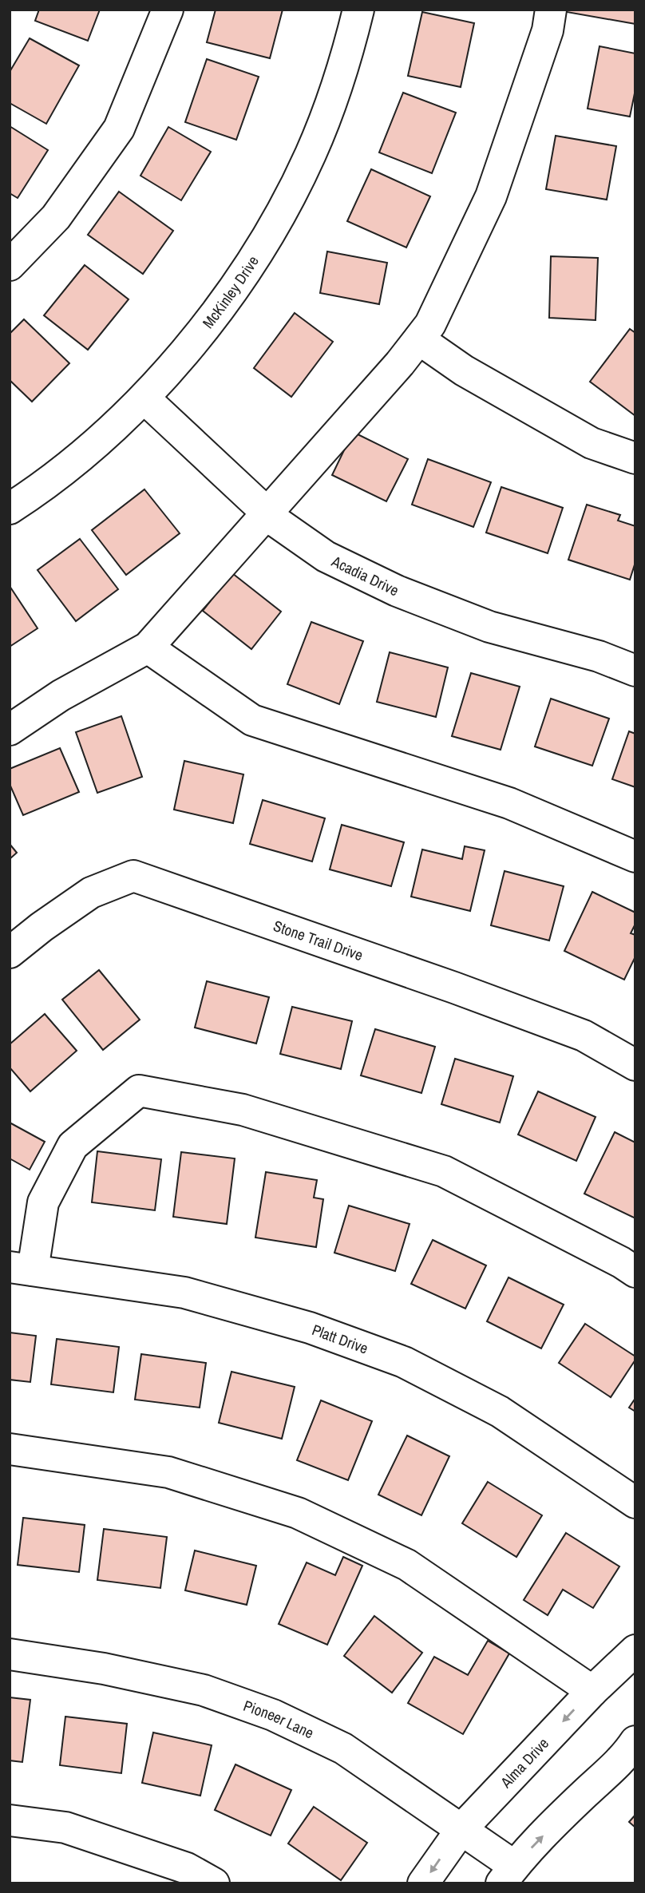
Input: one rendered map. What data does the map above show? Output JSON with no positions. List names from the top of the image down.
{
  "streets": {
    "street": [
      "McKinley Drive",
      "Acadia Drive",
      "Stone Trail Drive",
      "Platt Drive",
      "Pioneer Lane",
      "Alma Drive"
    ]
  },
  "crossings": [
    ["McKinley Drive", "Acadia Drive"],
    ["Pioneer Lane", "Alma Drive"]
  ]
}
